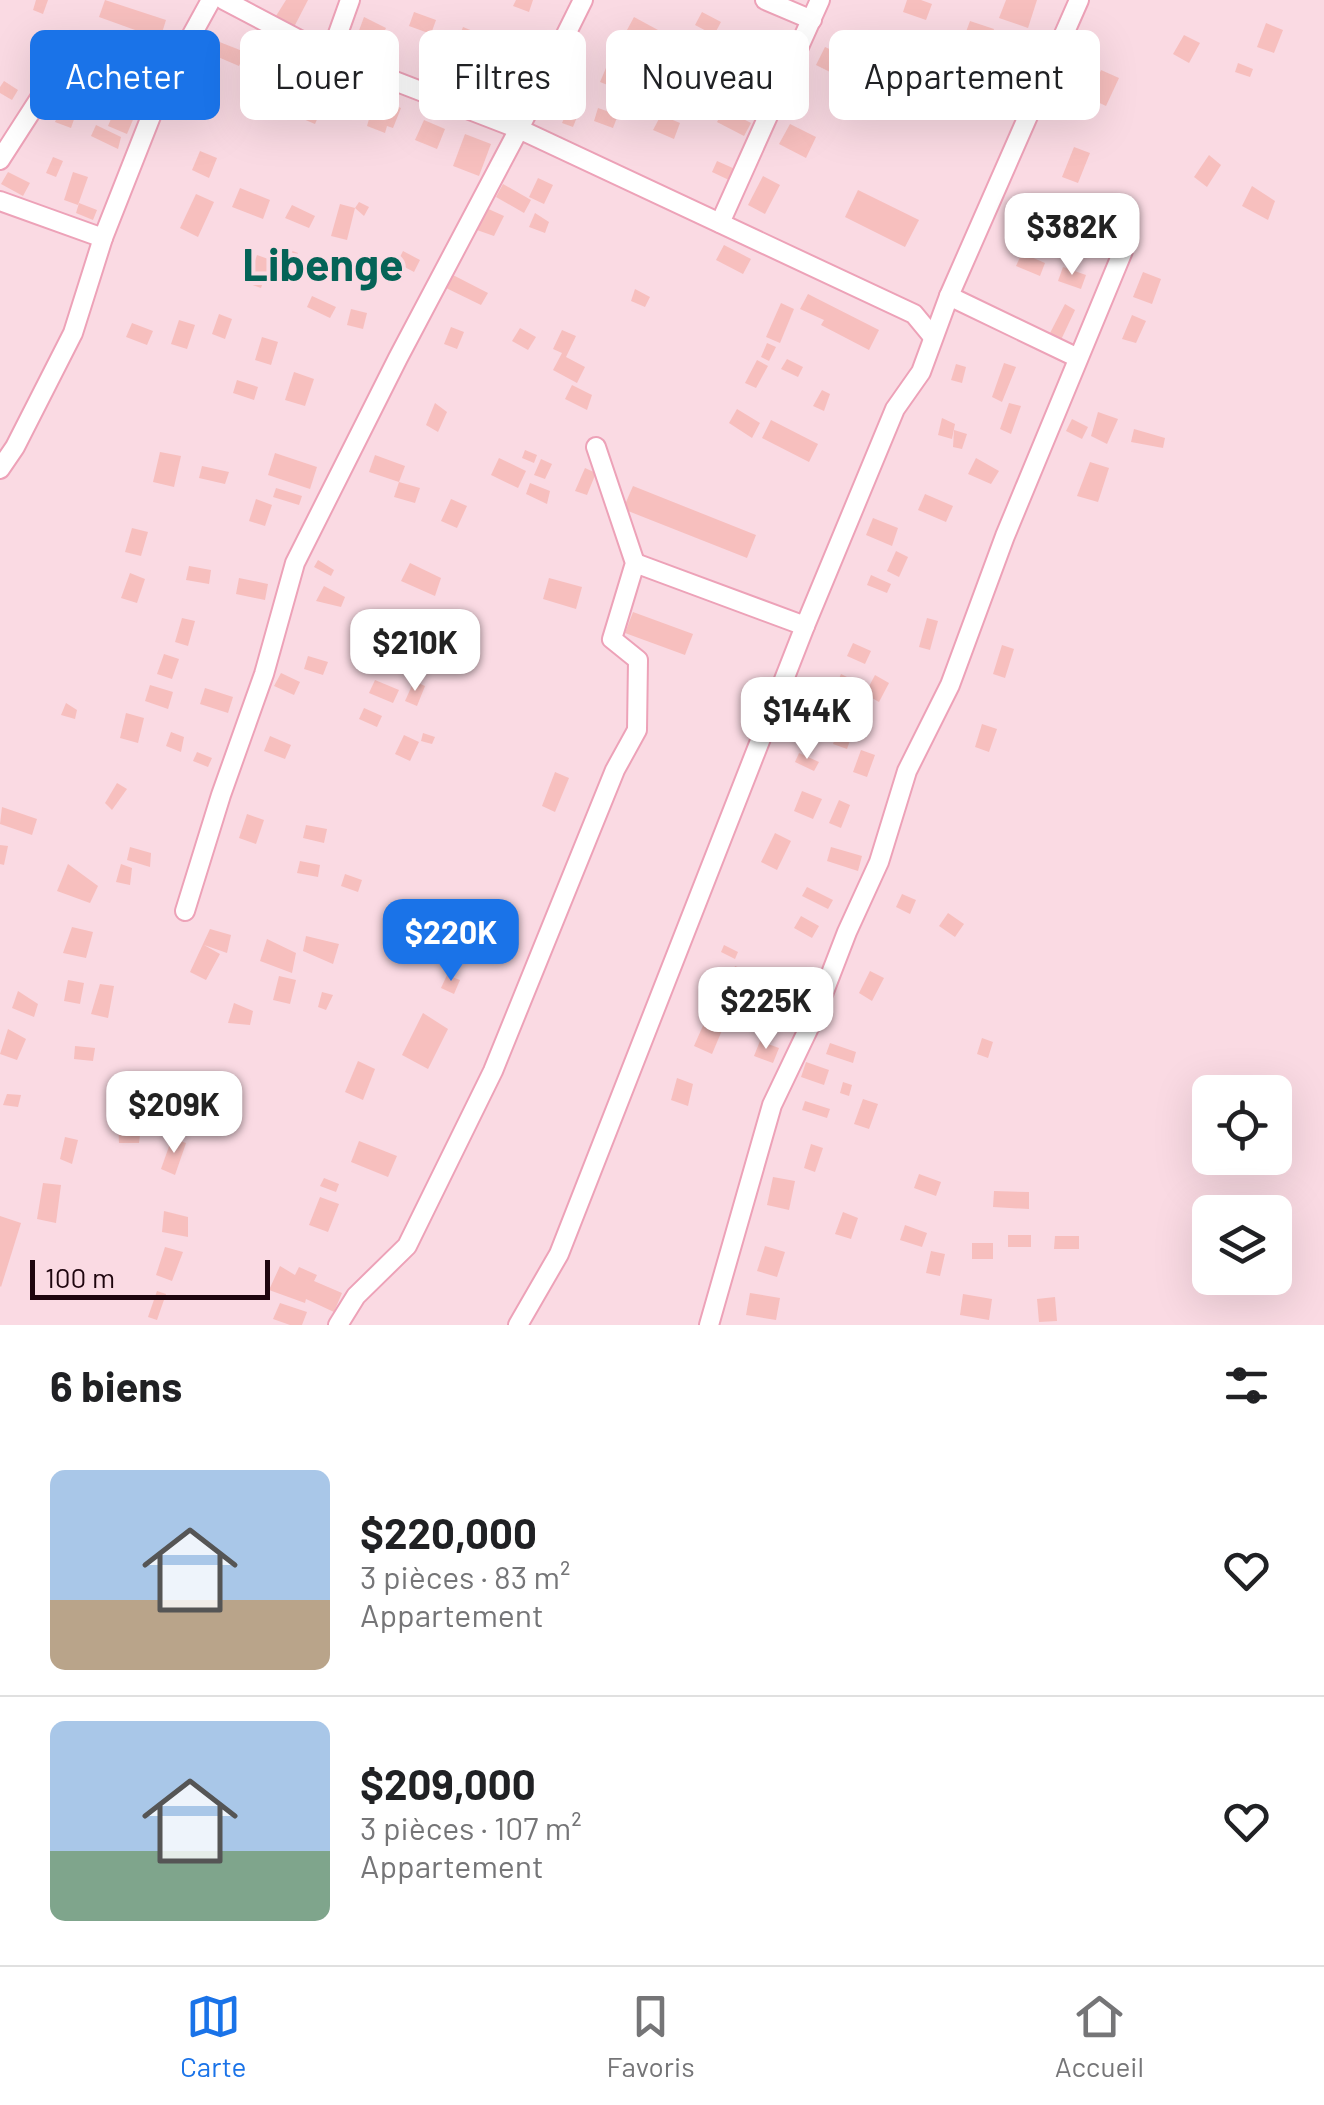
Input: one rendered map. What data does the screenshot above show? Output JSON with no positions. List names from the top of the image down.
{
  "districts": ["Libenge"],
  "scale_bar": "100 m",
  "page": {
    "chip": [
      "Acheter",
      "Louer",
      "Filtres",
      "Nouveau",
      "Appartement"
    ],
    "price": [
      "$382K",
      "$210K",
      "$144K",
      "$220K",
      "$225K",
      "$209K"
    ],
    "scale": "100 m",
    "heading": "6 biens",
    "list": [
      {
        "name": "$220,000",
        "note": "3 pièces · 83 m² · Appartement"
      },
      {
        "name": "$209,000",
        "note": "3 pièces · 107 m² · Appartement"
      }
    ],
    "tabs": ["Carte", "Favoris", "Accueil"]
  }
}
